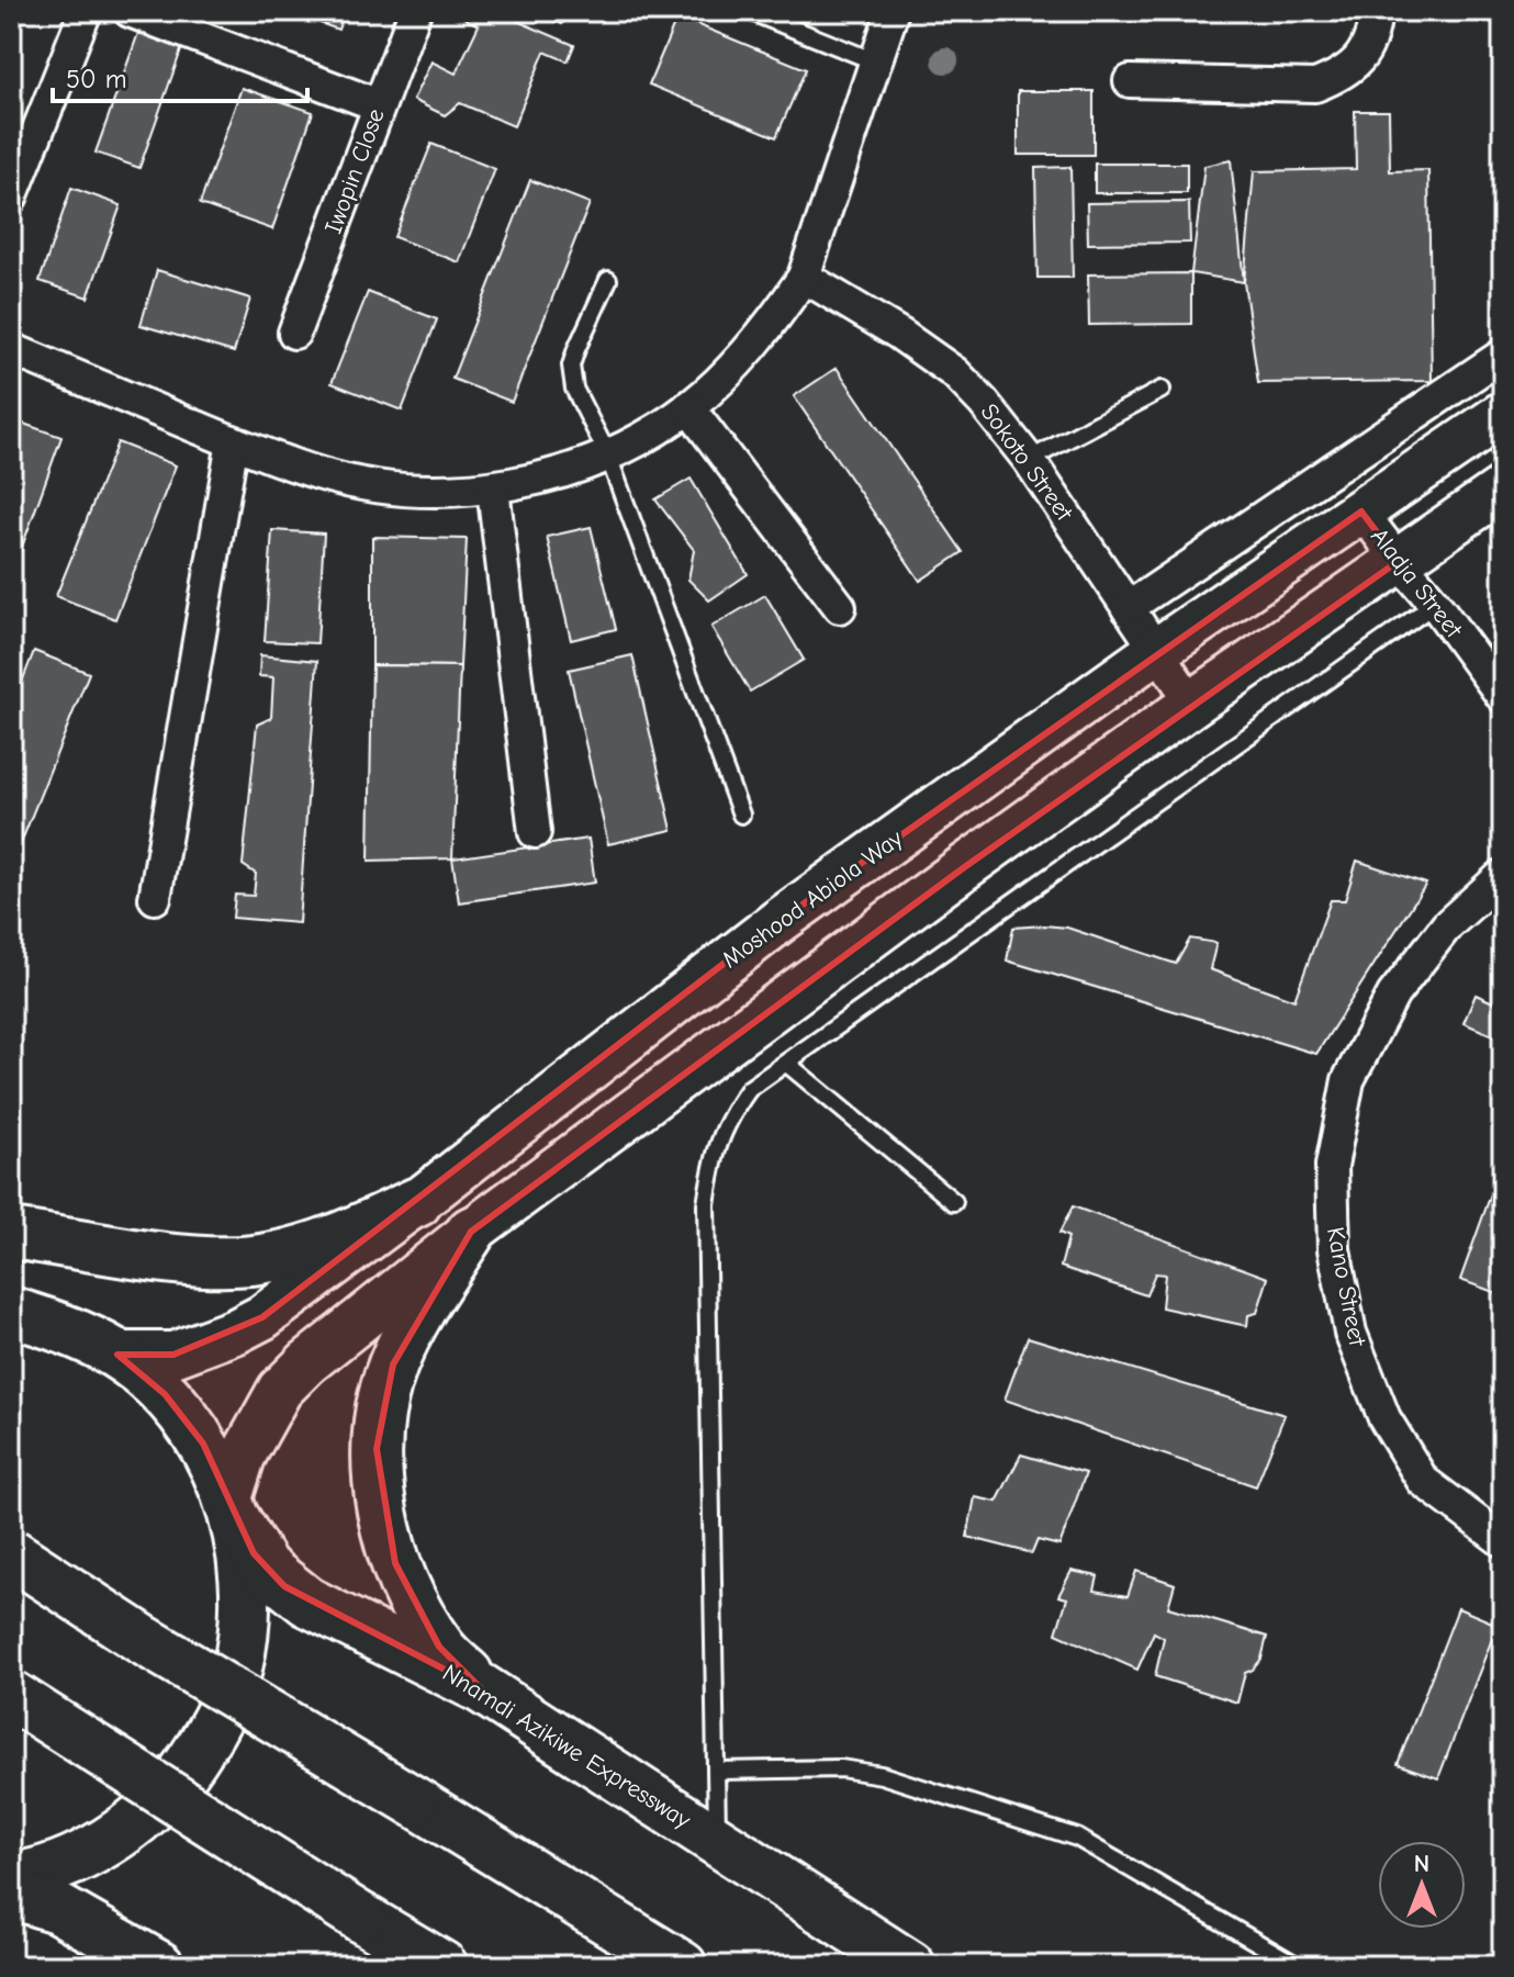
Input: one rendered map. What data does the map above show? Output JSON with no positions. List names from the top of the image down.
{
  "streets": {
    "highway": ["Nnamdi Azikiwe Expressway"],
    "main road": ["Moshood Abiola Way"],
    "street": [
      "Iwopin Close",
      "Sokoto Street",
      "Aladja Street",
      "Kano Street"
    ]
  },
  "crossings": [
    ["Sokoto Street", "Moshood Abiola Way"],
    ["Aladja Street", "Moshood Abiola Way"]
  ],
  "scale_bar": "50 m",
  "north": "top"
}
